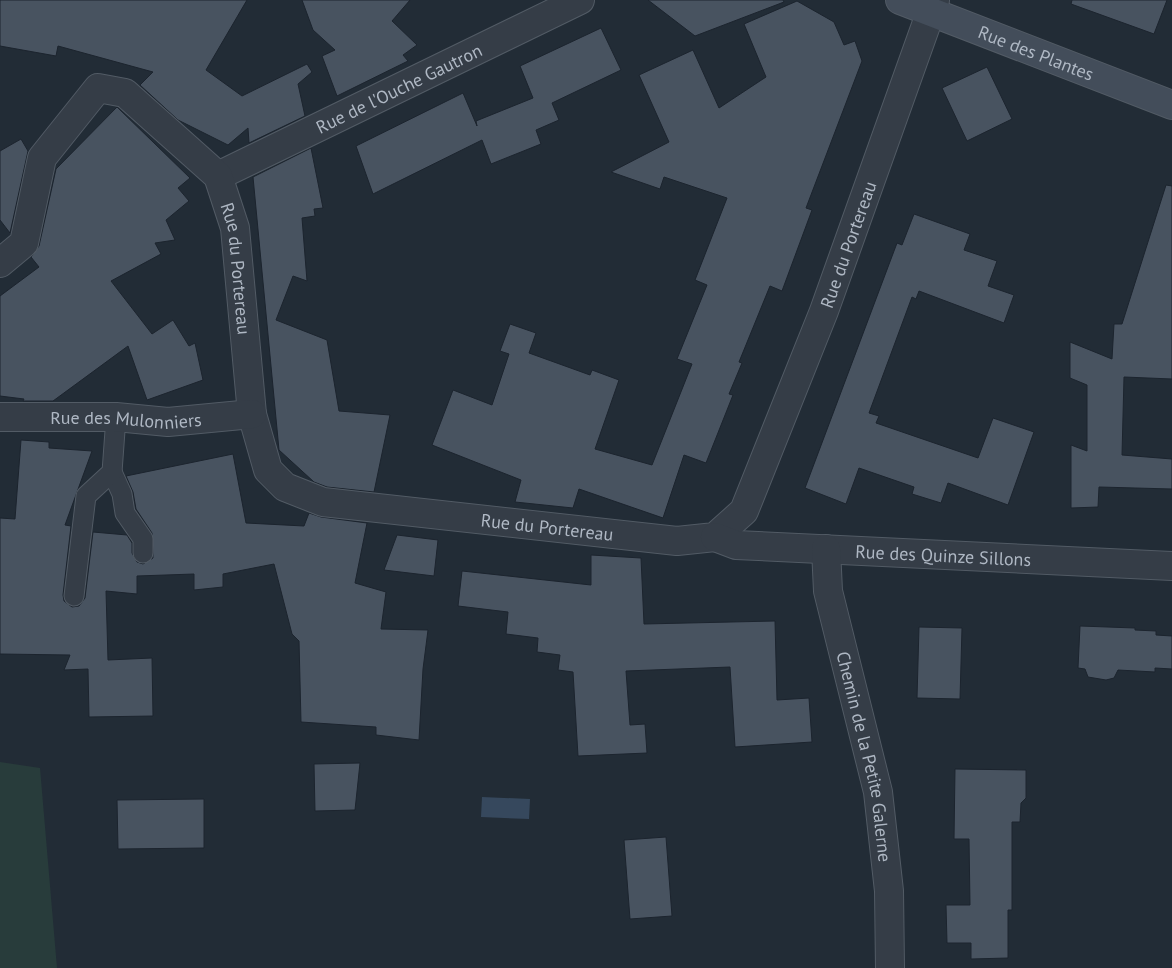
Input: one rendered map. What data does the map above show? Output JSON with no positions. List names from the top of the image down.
{
  "streets": {
    "street": [
      "Rue des Plantes",
      "Rue de l'Ouche Gautron",
      "Rue du Portereau",
      "Rue des Mulonniers",
      "Rue des Quinze Sillons",
      "Chemin de la Petite Galerne"
    ]
  },
  "crossings": [
    ["Rue des Plantes", "Rue du Portereau"],
    ["Rue de l'Ouche Gautron", "Rue du Portereau"],
    ["Rue du Portereau", "Rue des Mulonniers"],
    ["Rue du Portereau", "Rue des Quinze Sillons"],
    ["Rue des Quinze Sillons", "Chemin de la Petite Galerne"]
  ]
}
